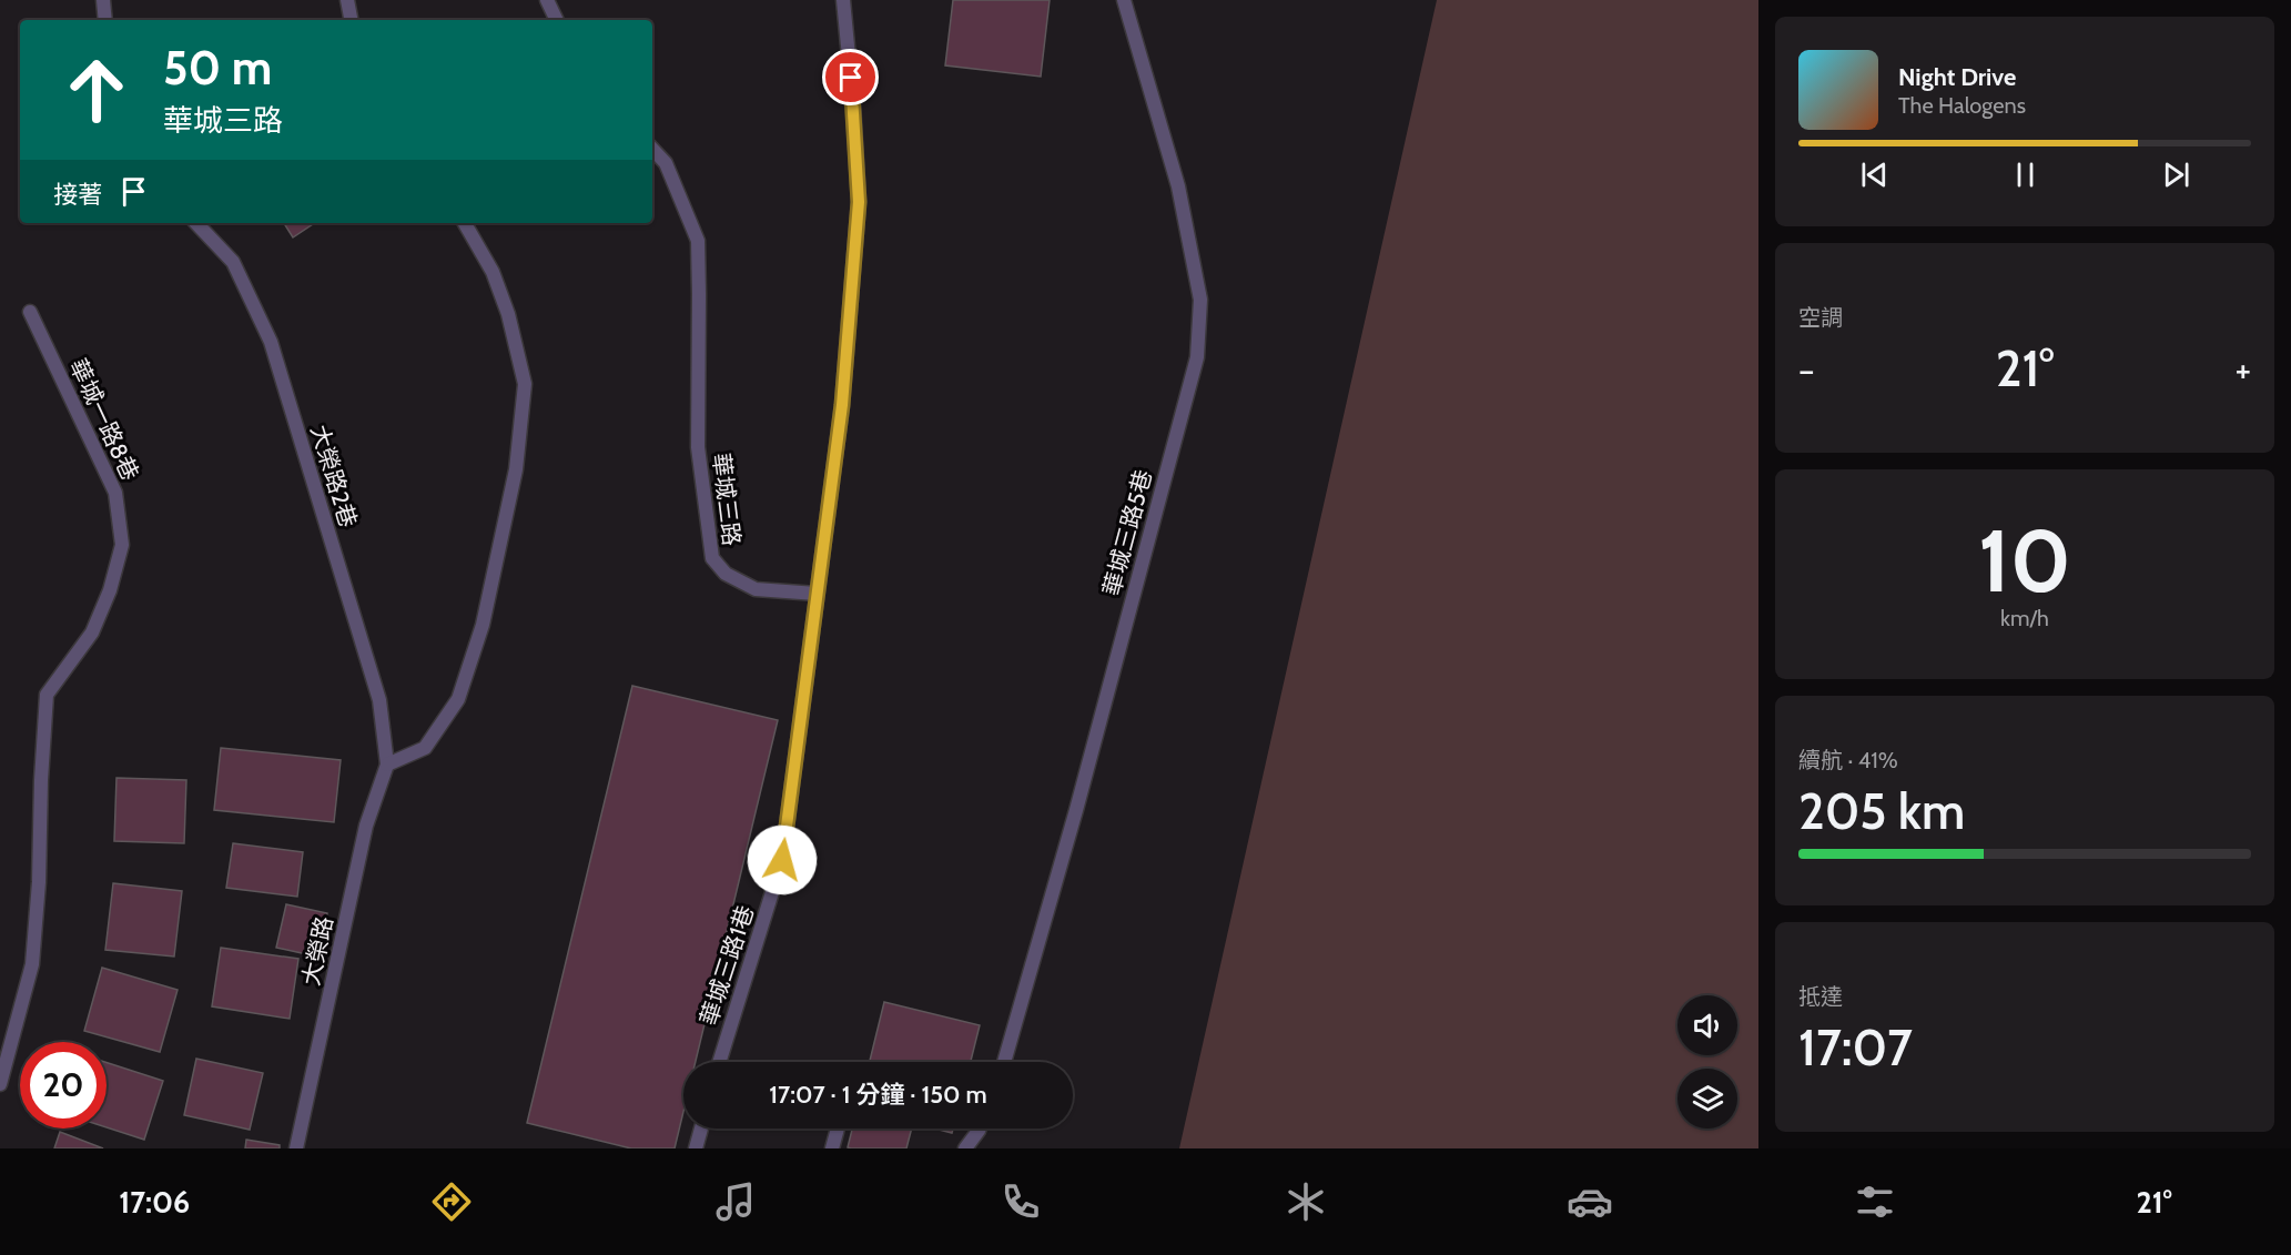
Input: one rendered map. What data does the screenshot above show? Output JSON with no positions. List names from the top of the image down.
{
  "streets": {
    "lane": [
      "華城一路8巷",
      "大榮路2巷",
      "華城三路",
      "華城三路5巷",
      "大榮路",
      "華城三路1巷"
    ]
  },
  "crossings": [
    ["大榮路2巷", "大榮路"],
    ["華城三路", "華城三路1巷"]
  ],
  "page": {
    "turn": ["50 m", "華城三路"],
    "song": ["Night Drive", "The Halogens"],
    "then": "接著",
    "tile": [
      "空調",
      ["10", "km/h"],
      ["續航 · 41%", "205 km"],
      ["抵達", "17:07"]
    ],
    "heat": ["−", "21°", "+"],
    "limit": "20",
    "trip": "17:07 · 1 分鐘 · 150 m",
    "tabs": ["17:06", "21°"]
  }
}
